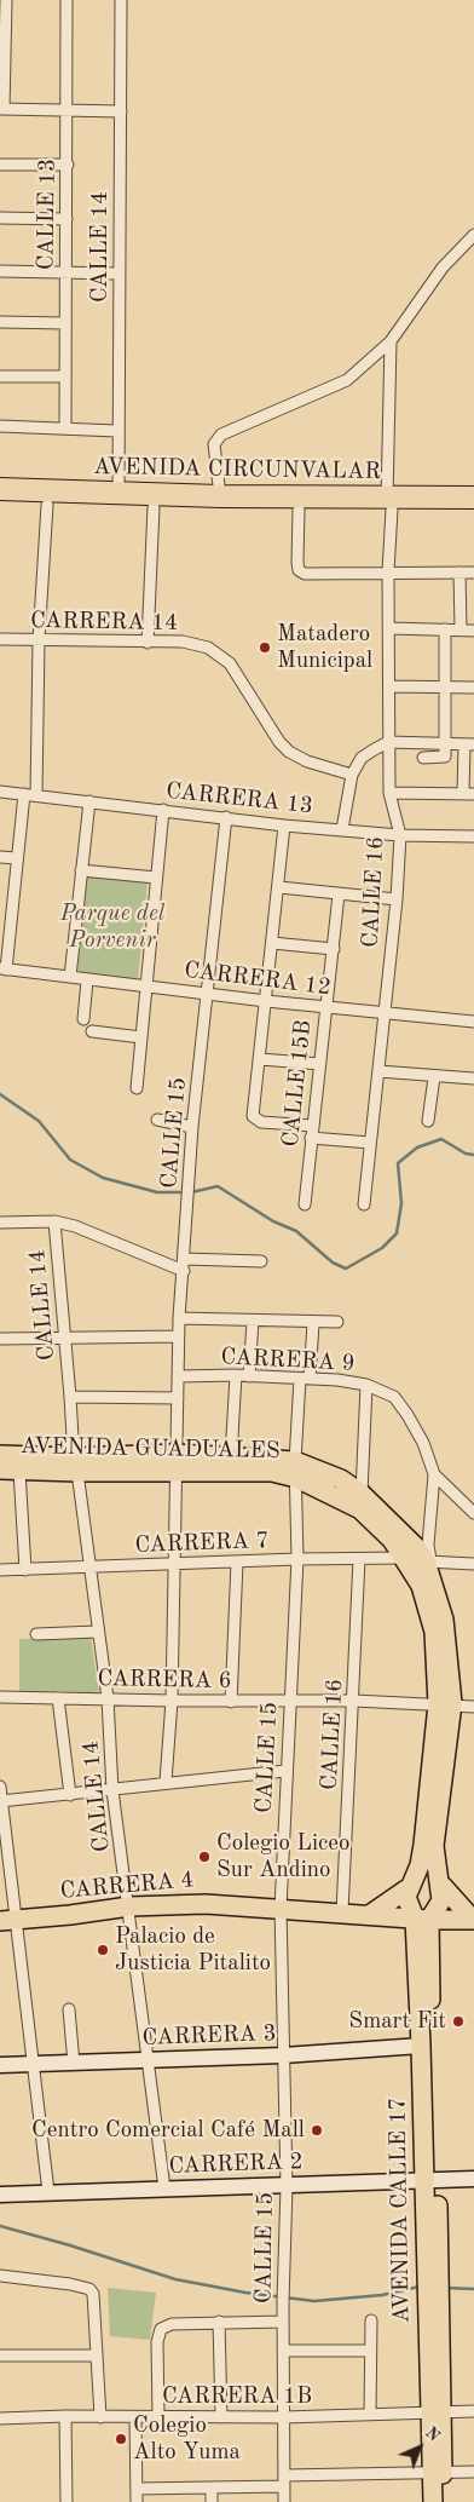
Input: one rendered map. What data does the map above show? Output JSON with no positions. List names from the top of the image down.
{
  "streets": {
    "highway": ["AVENIDA CIRCUNVALAR"],
    "main road": [
      "AVENIDA GUADUALES",
      "CARRERA 4",
      "CARRERA 3",
      "CARRERA 2",
      "AVENIDA CALLE 17"
    ],
    "street": [
      "CALLE 13",
      "CALLE 14",
      "CARRERA 14",
      "CARRERA 13",
      "CALLE 16",
      "CARRERA 12",
      "CALLE 15B",
      "CALLE 15",
      "CARRERA 9",
      "CARRERA 7",
      "CARRERA 6",
      "CARRERA 1B"
    ]
  },
  "crossings": [
    ["CALLE 14", "AVENIDA CIRCUNVALAR"],
    ["CALLE 14", "AVENIDA GUADUALES"],
    ["CALLE 14", "CARRERA 7"],
    ["CALLE 14", "CARRERA 6"],
    ["CALLE 14", "CARRERA 4"],
    ["CALLE 14", "CARRERA 3"],
    ["CALLE 14", "CARRERA 2"],
    ["AVENIDA CIRCUNVALAR", "CALLE 16"],
    ["CARRERA 13", "CALLE 16"],
    ["CARRERA 13", "CALLE 15"],
    ["CALLE 16", "CARRERA 12"],
    ["CALLE 16", "CARRERA 7"],
    ["CALLE 16", "CARRERA 6"],
    ["CALLE 16", "CARRERA 4"],
    ["CARRERA 12", "CALLE 15B"],
    ["CARRERA 12", "CALLE 15"],
    ["CALLE 15", "CARRERA 9"],
    ["CALLE 15", "AVENIDA GUADUALES"],
    ["CALLE 15", "CARRERA 7"],
    ["CALLE 15", "CARRERA 6"],
    ["CALLE 15", "CARRERA 4"],
    ["CALLE 15", "CARRERA 3"],
    ["CALLE 15", "CARRERA 2"],
    ["CALLE 15", "CARRERA 1B"],
    ["AVENIDA GUADUALES", "CARRERA 7"],
    ["AVENIDA GUADUALES", "CARRERA 6"],
    ["CARRERA 4", "AVENIDA CALLE 17"],
    ["CARRERA 3", "AVENIDA CALLE 17"],
    ["CARRERA 2", "AVENIDA CALLE 17"],
    ["AVENIDA CALLE 17", "CARRERA 1B"]
  ],
  "parks": ["Parque del Porvenir"],
  "places": [
    "Matadero Municipal",
    "Colegio Liceo Sur Andino",
    "Palacio de Justicia Pitalito",
    "Smart Fit",
    "Centro Comercial Café Mall",
    "Colegio Alto Yuma"
  ],
  "north": "top right"
}
